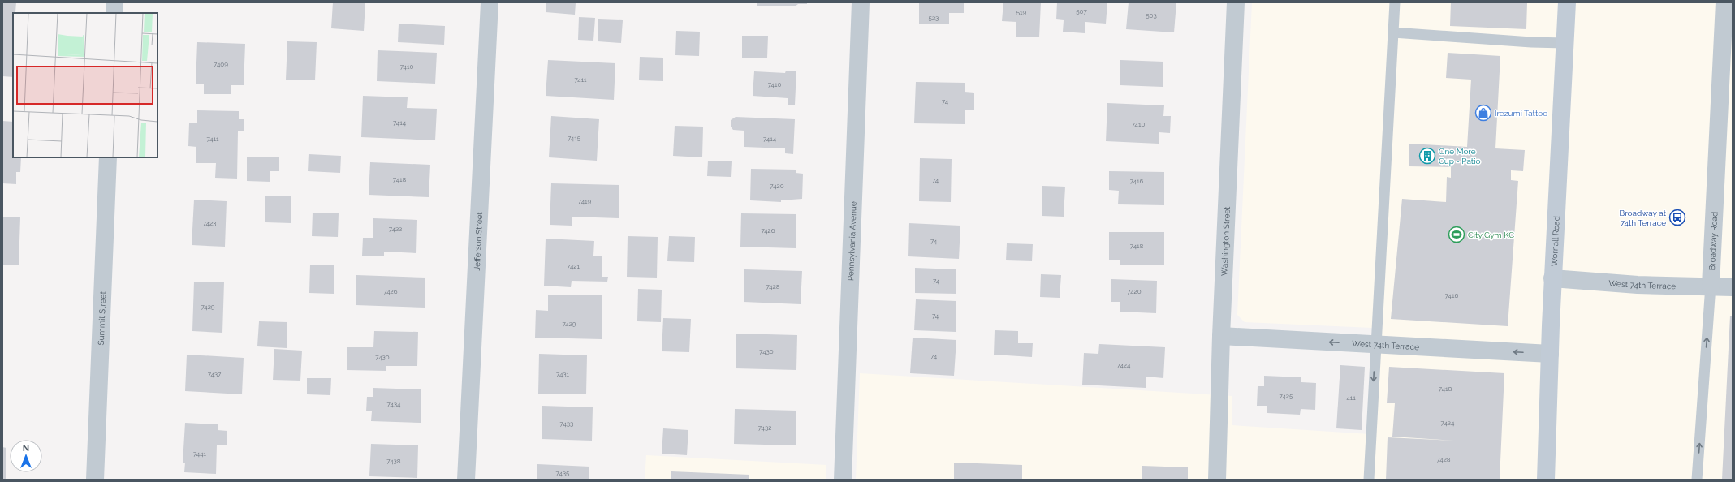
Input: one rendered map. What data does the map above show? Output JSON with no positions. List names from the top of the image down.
{
  "streets": {
    "main road": ["Wornall Road"],
    "street": [
      "Jefferson Street",
      "Pennsylvania Avenue",
      "Washington Street",
      "Broadway Road",
      "West 74th Terrace",
      "Summit Street"
    ]
  },
  "crossings": [
    ["Washington Street", "West 74th Terrace"],
    ["Wornall Road", "West 74th Terrace"],
    ["Broadway Road", "West 74th Terrace"]
  ],
  "one_way": ["Broadway Road", "West 74th Terrace"],
  "places": {
    "shop": ["Irezumi Tattoo"],
    "building": ["One More Cup - Patio"],
    "bus stop": ["Broadway at 74th Terrace"],
    "sports": ["City Gym KC"]
  },
  "house_numbers": [
    "507",
    "519",
    "503",
    "523",
    "7409",
    "7410",
    "7411",
    "7410",
    "74",
    "7414",
    "7410",
    "7415",
    "7411",
    "7414",
    "7418",
    "74",
    "7416",
    "7420",
    "7419",
    "7423",
    "7422",
    "7426",
    "74",
    "7418",
    "7421",
    "74",
    "7428",
    "7426",
    "7420",
    "7416",
    "7429",
    "74",
    "7429",
    "7430",
    "74",
    "7430",
    "7424",
    "7437",
    "7431",
    "7418",
    "7425",
    "411",
    "7434",
    "7424",
    "7433",
    "7432",
    "7441",
    "7428",
    "7438",
    "7435"
  ],
  "north": "top"
}
